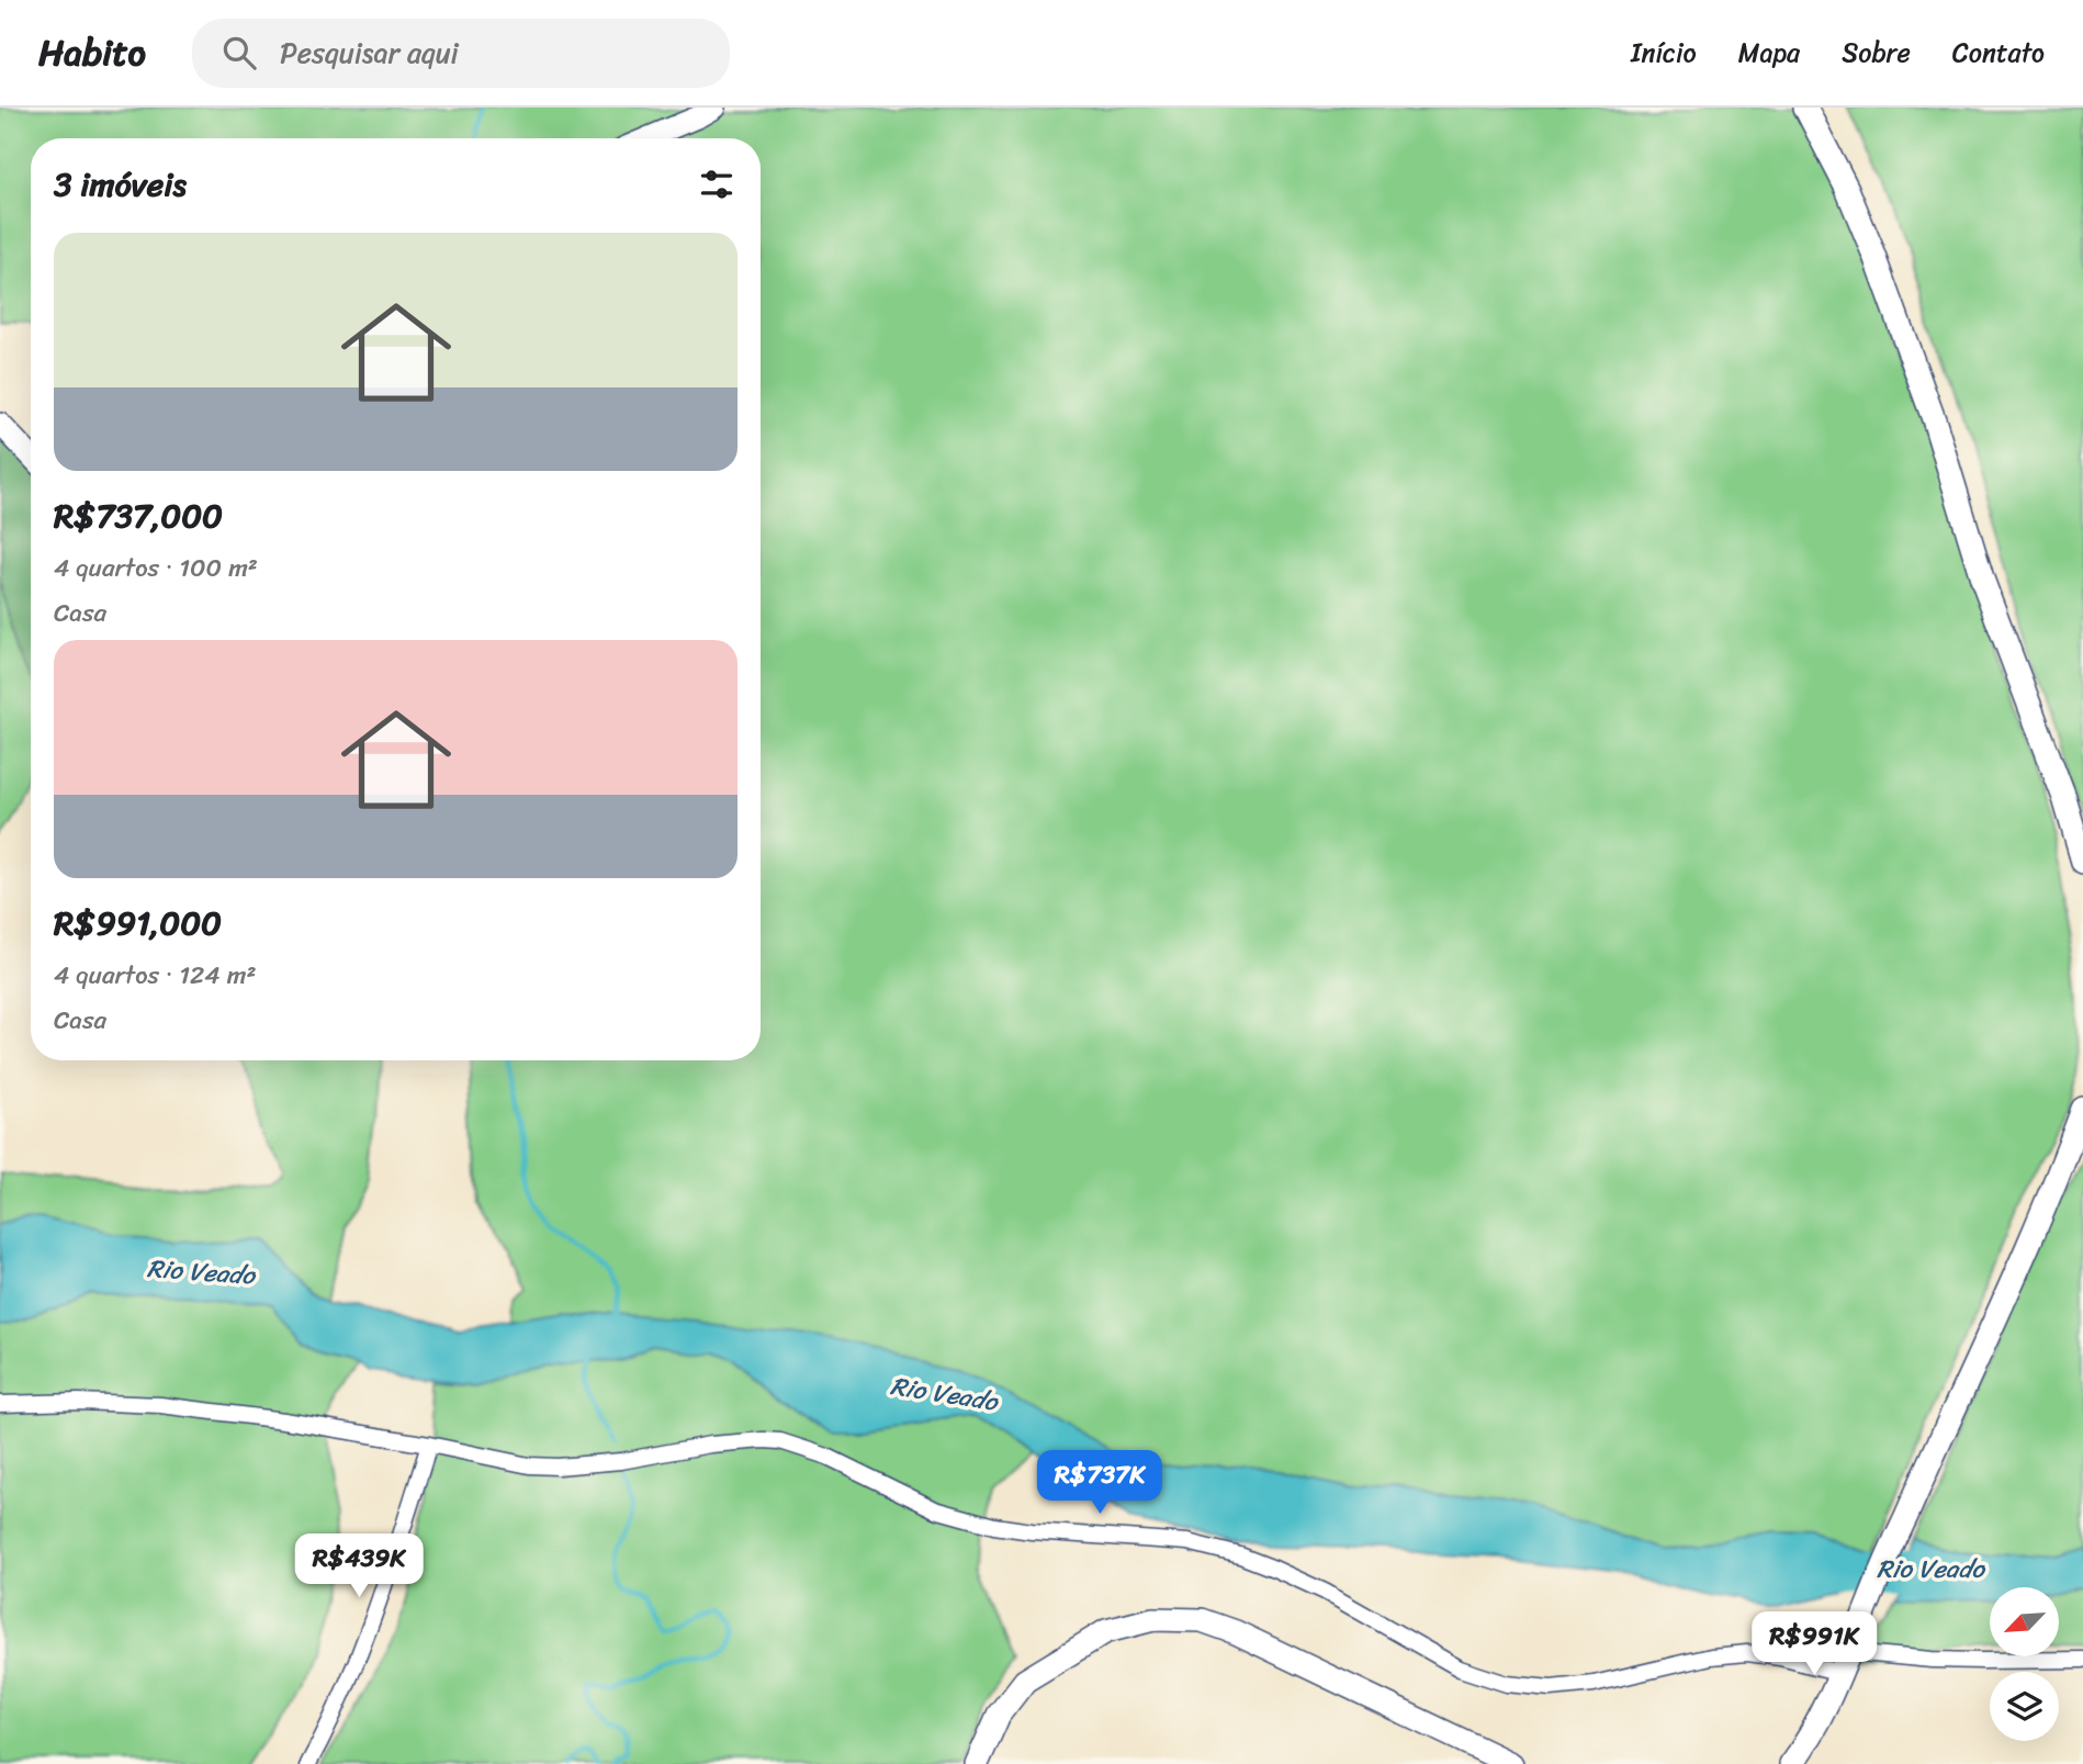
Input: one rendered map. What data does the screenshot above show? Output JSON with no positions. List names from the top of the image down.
{
  "water": ["Rio Veado"],
  "north": "bottom left",
  "page": {
    "header": "Habito",
    "search": "Pesquisar aqui",
    "nav": [
      "Início",
      "Mapa",
      "Sobre",
      "Contato"
    ],
    "heading": "3 imóveis",
    "list": [
      {
        "name": "R$737,000",
        "note": "4 quartos · 100 m² · Casa"
      },
      {
        "name": "R$991,000",
        "note": "4 quartos · 124 m² · Casa"
      }
    ],
    "price": ["R$737K", "R$439K", "R$991K"]
  }
}
